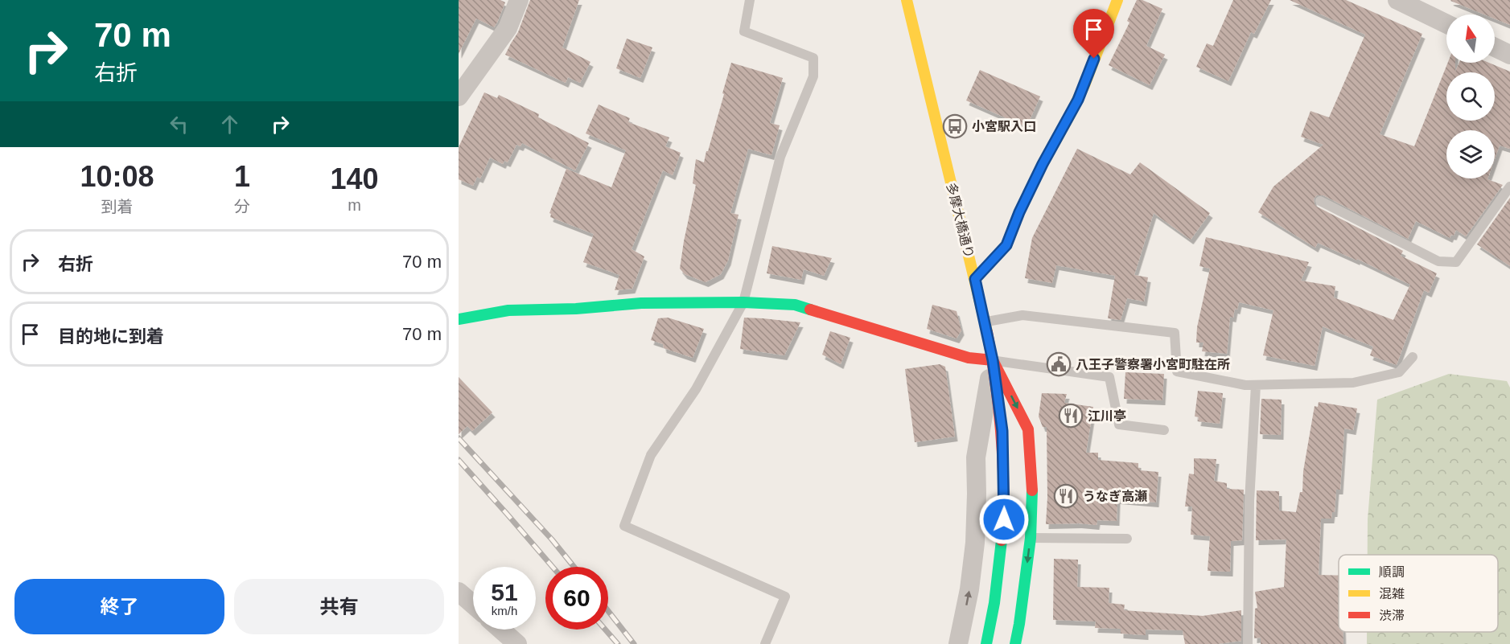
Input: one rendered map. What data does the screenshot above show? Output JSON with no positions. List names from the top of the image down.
{
  "streets": {
    "street": ["多摩大橋通り"]
  },
  "places": {
    "bus stop": ["小宮駅入口"],
    "public building": ["八王子警察署小宮町駐在所"],
    "restaurant": ["江川亭", "うなぎ高瀬"]
  },
  "legend": ["順調", "混雑", "渋滞"],
  "north": "top",
  "page": {
    "turn": ["70 m", "右折"],
    "eta": [
      "10:08",
      "到着",
      "1",
      "分",
      "140",
      "m"
    ],
    "list": [
      {
        "name": "右折",
        "value": "70 m"
      },
      {
        "name": "目的地に到着",
        "value": "70 m"
      }
    ],
    "speed": "51 km/h",
    "limit": "60",
    "buttons": ["終了", "共有"]
  }
}
